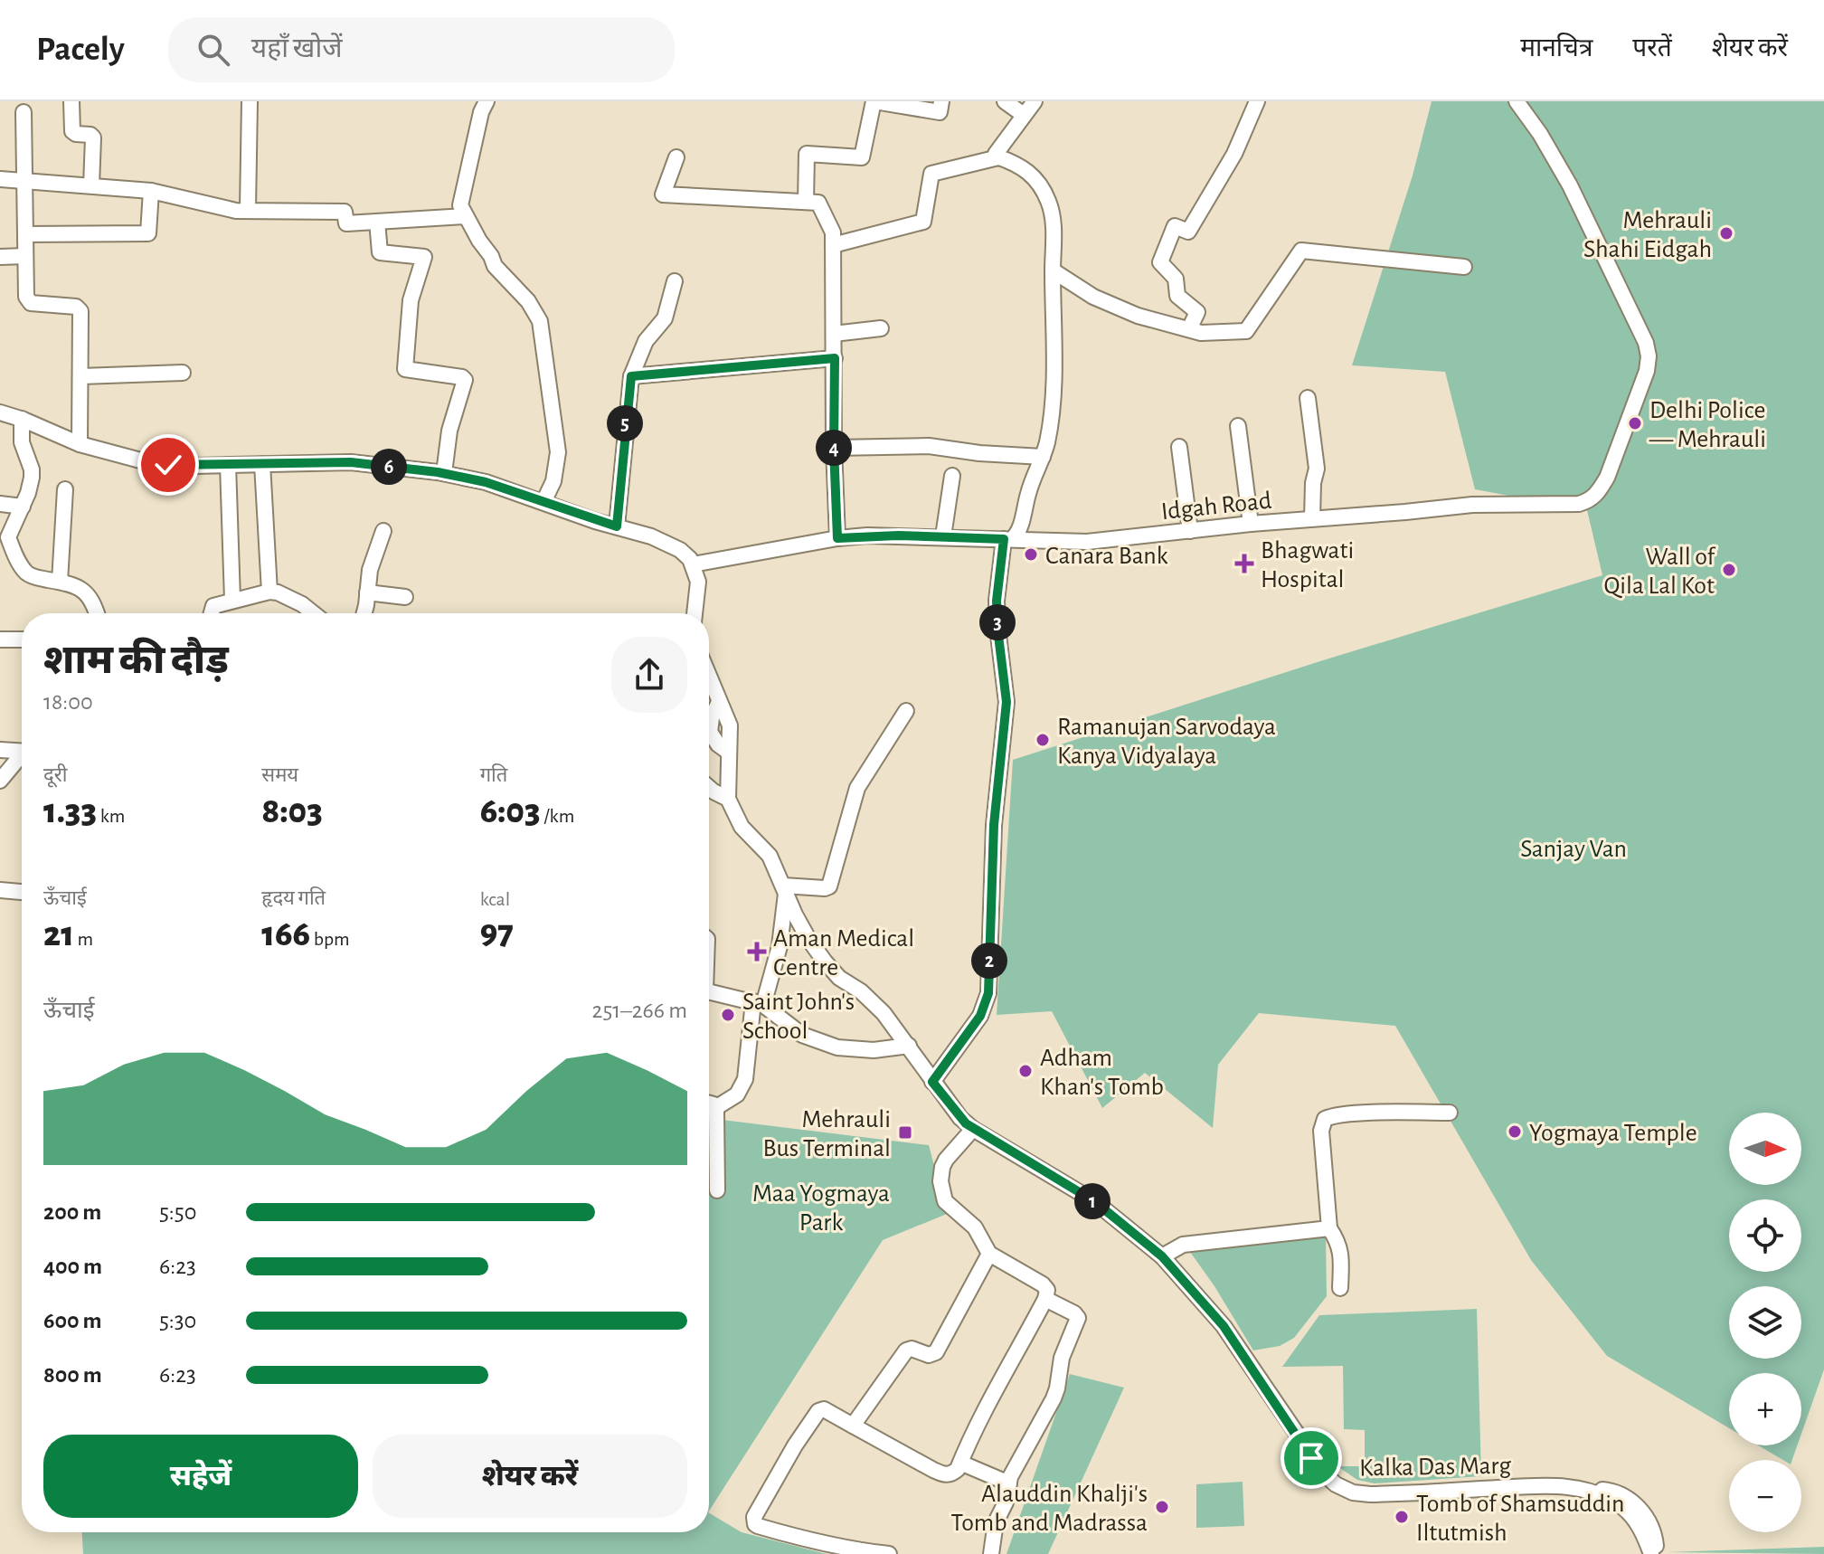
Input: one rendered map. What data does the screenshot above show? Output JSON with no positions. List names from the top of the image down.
{
  "streets": {
    "street": ["Idgah Road", "Kalka Das Marg"]
  },
  "parks": ["Sanjay Van", "Maa Yogmaya Park"],
  "places": {
    "other": [
      "Mehrauli Shahi Eidgah",
      "Delhi Police — Mehrauli",
      "Canara Bank",
      "Wall of Qila Lal Kot",
      "Ramanujan Sarvodaya Kanya Vidyalaya",
      "Saint John's School",
      "Adham Khan's Tomb",
      "Yogmaya Temple",
      "Alauddin Khalji's Tomb and Madrassa",
      "Tomb of Shamsuddin Iltutmish"
    ],
    "health": ["Bhagwati Hospital", "Aman Medical Centre"],
    "transit": ["Mehrauli Bus Terminal"]
  },
  "north": "right",
  "page": {
    "header": "Pacely",
    "search": "यहाँ खोजें",
    "nav": ["मानचित्र", "परतें", "शेयर करें"],
    "pins": [
      "5",
      "4",
      "6",
      "3",
      "2",
      "1"
    ],
    "heading": ["शाम की दौड़", "18:00"],
    "stats": [
      ["दूरी", "1.33 km"],
      ["समय", "8:03"],
      ["गति", "6:03 /km"],
      ["ऊँचाई", "21 m"],
      ["हृदय गति", "166 bpm"],
      ["kcal", "97"]
    ],
    "chart": ["ऊँचाई", "251–266 m"],
    "map_buttons": ["+", "−"],
    "list": [
      {
        "name": "200 m",
        "note": "5:50"
      },
      {
        "name": "400 m",
        "note": "6:23"
      },
      {
        "name": "600 m",
        "note": "5:30"
      },
      {
        "name": "800 m",
        "note": "6:23"
      }
    ],
    "buttons": ["सहेजें", "शेयर करें"]
  }
}
